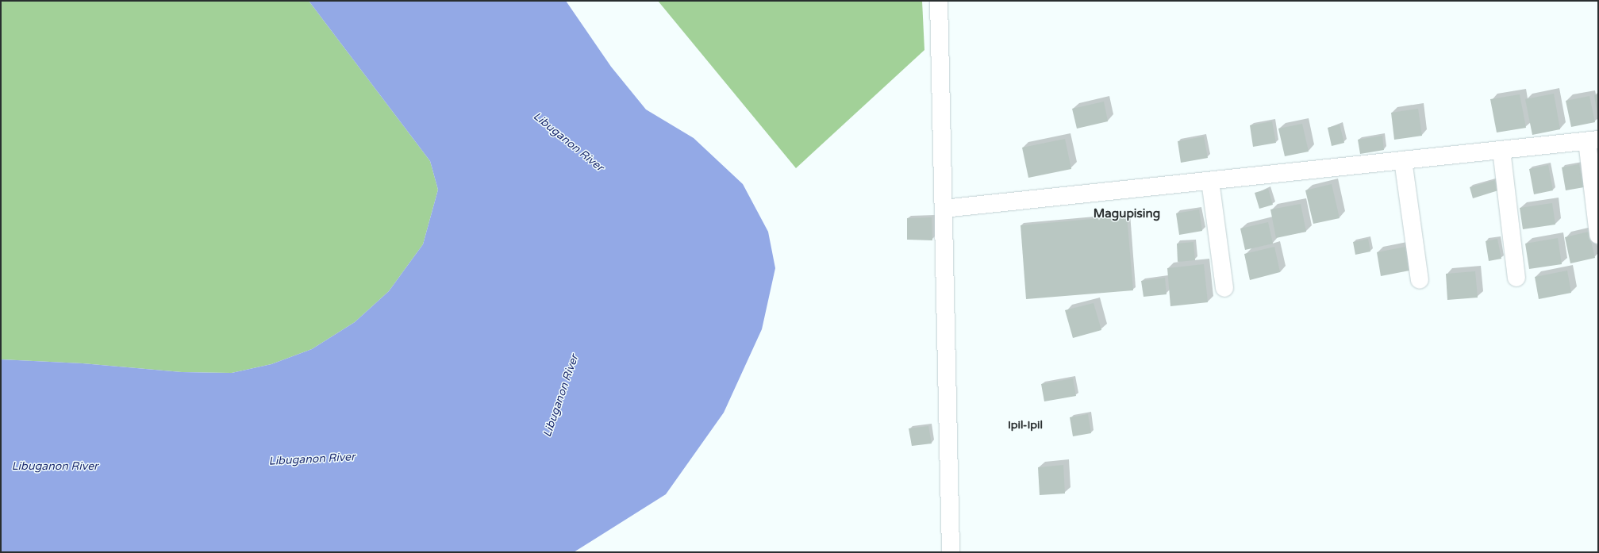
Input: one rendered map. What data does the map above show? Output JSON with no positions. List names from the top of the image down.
{
  "districts": ["Magupising", "Ipil-Ipil"],
  "water": ["Libuganon River"]
}
